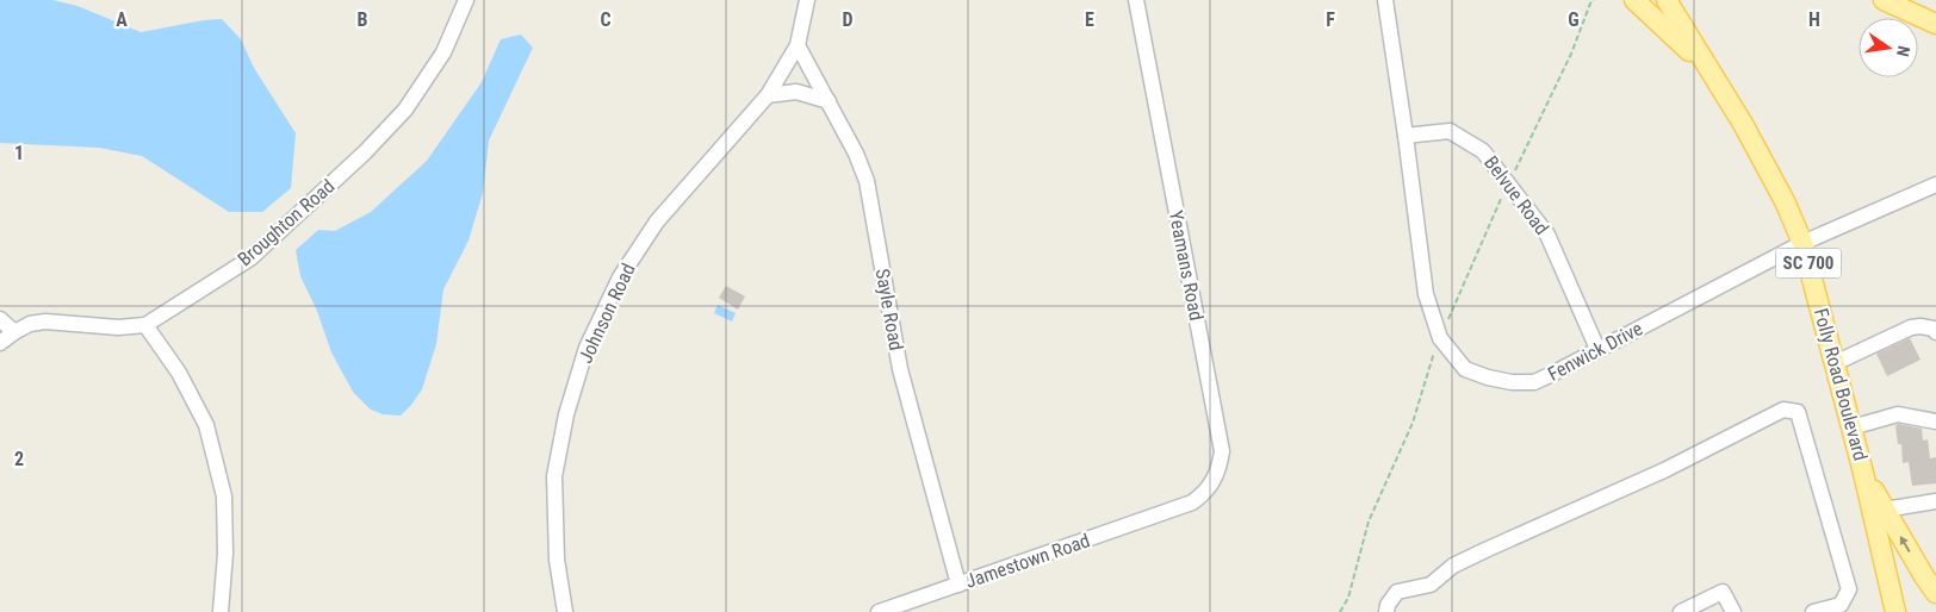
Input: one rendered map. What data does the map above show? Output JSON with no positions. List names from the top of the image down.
{
  "streets": {
    "main road": ["SC 700", "Folly Road Boulevard"],
    "street": [
      "Belvue Road",
      "Broughton Road",
      "Yeamans Road",
      "Sayle Road",
      "Johnson Road",
      "Fenwick Drive",
      "Jamestown Road"
    ]
  },
  "crossings": [
    ["Belvue Road", "Fenwick Drive"],
    ["Yeamans Road", "Jamestown Road"],
    ["Sayle Road", "Johnson Road"],
    ["Sayle Road", "Jamestown Road"],
    ["Fenwick Drive", "Folly Road Boulevard"]
  ],
  "north": "right",
  "grid": {
    "columns": [
      "A",
      "B",
      "C",
      "D",
      "E",
      "F",
      "G",
      "H"
    ],
    "rows": ["1", "2"]
  }
}
